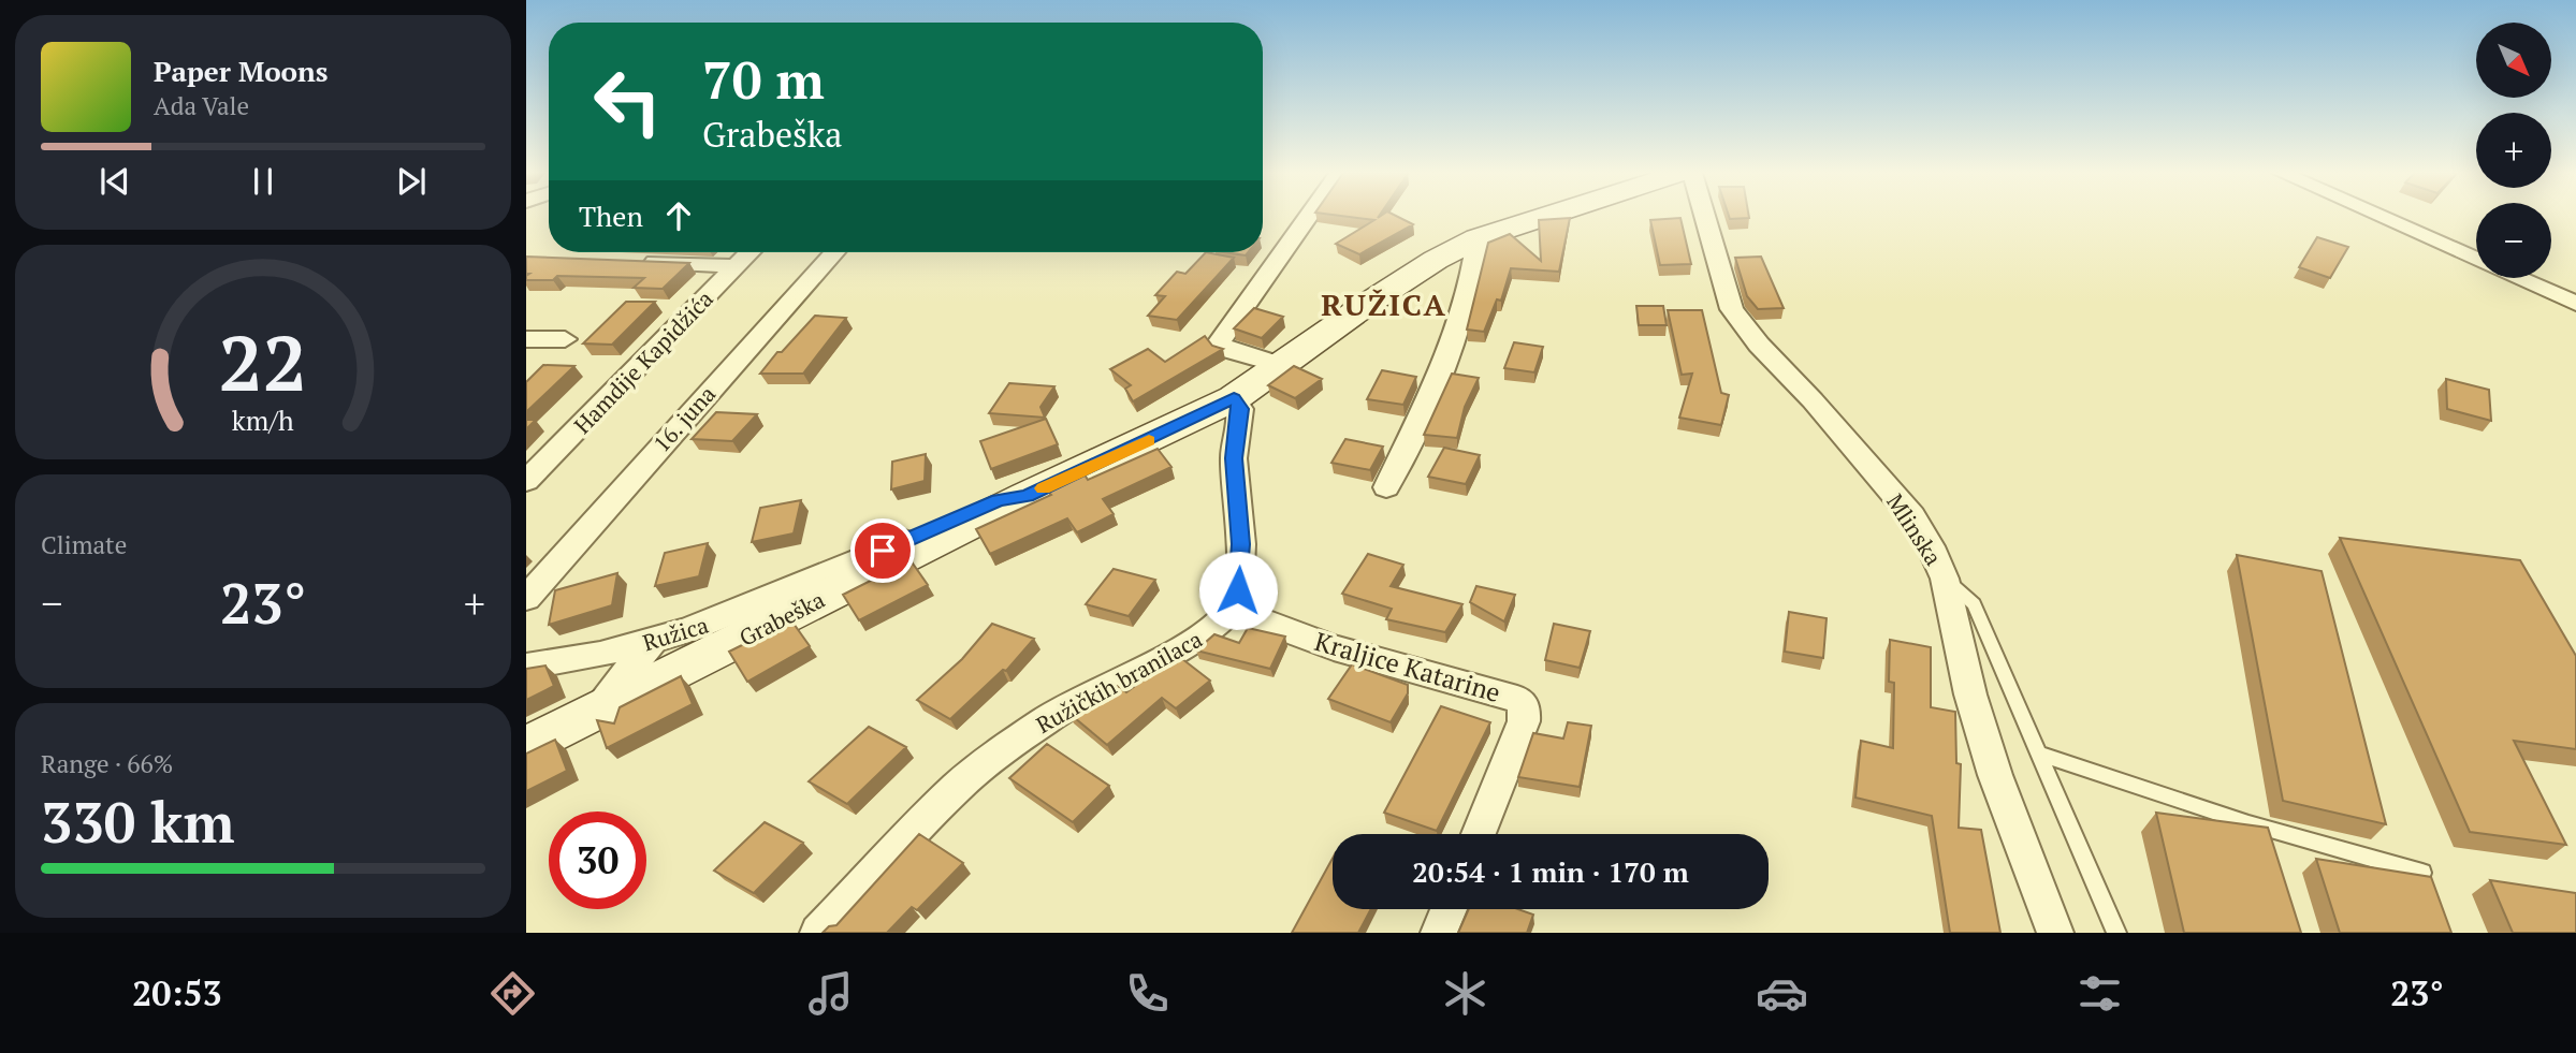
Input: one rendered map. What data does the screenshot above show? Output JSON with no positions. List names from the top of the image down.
{
  "streets": {
    "street": [
      "Hamdije Kapidžića",
      "16. juna",
      "Mlinska",
      "Grabeška",
      "Ružica",
      "Kraljice Katarine",
      "Ružičkih branilaca"
    ]
  },
  "crossings": [
    ["Grabeška", "Ružica"],
    ["Kraljice Katarine", "Ružičkih branilaca"]
  ],
  "districts": ["RUŽICA"],
  "north": "bottom right",
  "page": {
    "map_buttons": ["+", "−"],
    "turn": ["70 m", "Grabeška"],
    "song": ["Paper Moons", "Ada Vale"],
    "then": "Then",
    "tile": [
      "Climate",
      ["Range · 66%", "330 km"]
    ],
    "heat": ["−", "23°", "+"],
    "limit": "30",
    "trip": "20:54 · 1 min · 170 m",
    "tabs": ["20:53", "23°"],
    "gauge": ["22", "km/h"]
  }
}
